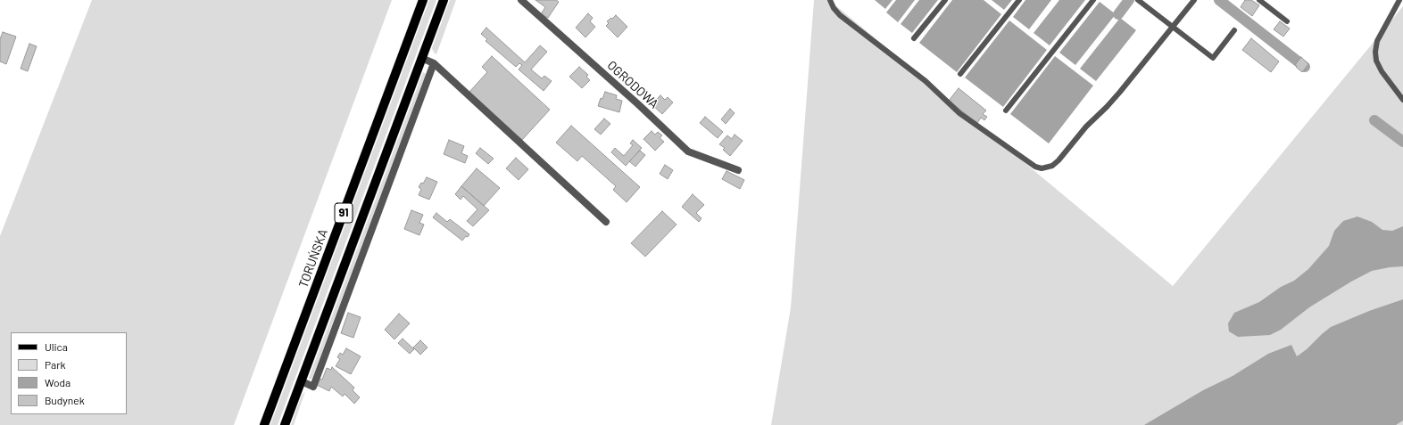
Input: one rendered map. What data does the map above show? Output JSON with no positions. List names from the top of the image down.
{
  "streets": {
    "main road": ["91", "TORUŃSKA"],
    "street": ["OGRODOWA"]
  },
  "legend": [
    "Ulica",
    "Park",
    "Woda",
    "Budynek"
  ]
}
